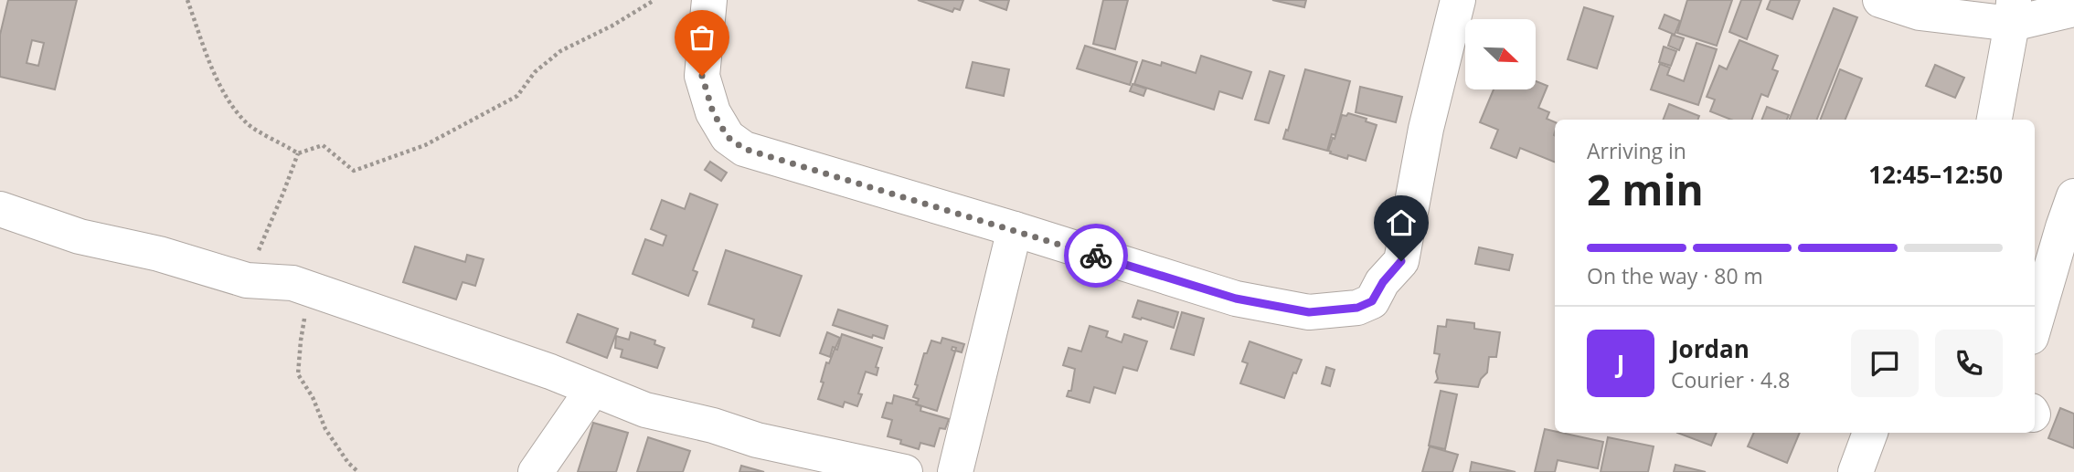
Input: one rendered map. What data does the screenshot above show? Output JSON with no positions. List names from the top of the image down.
{
  "north": "bottom right",
  "page": {
    "heading": ["2 min", "Arriving in", "12:45–12:50"],
    "panel": ["Jordan", "Courier · 4.8"],
    "bar": "On the way · 80 m",
    "round": "J"
  }
}
